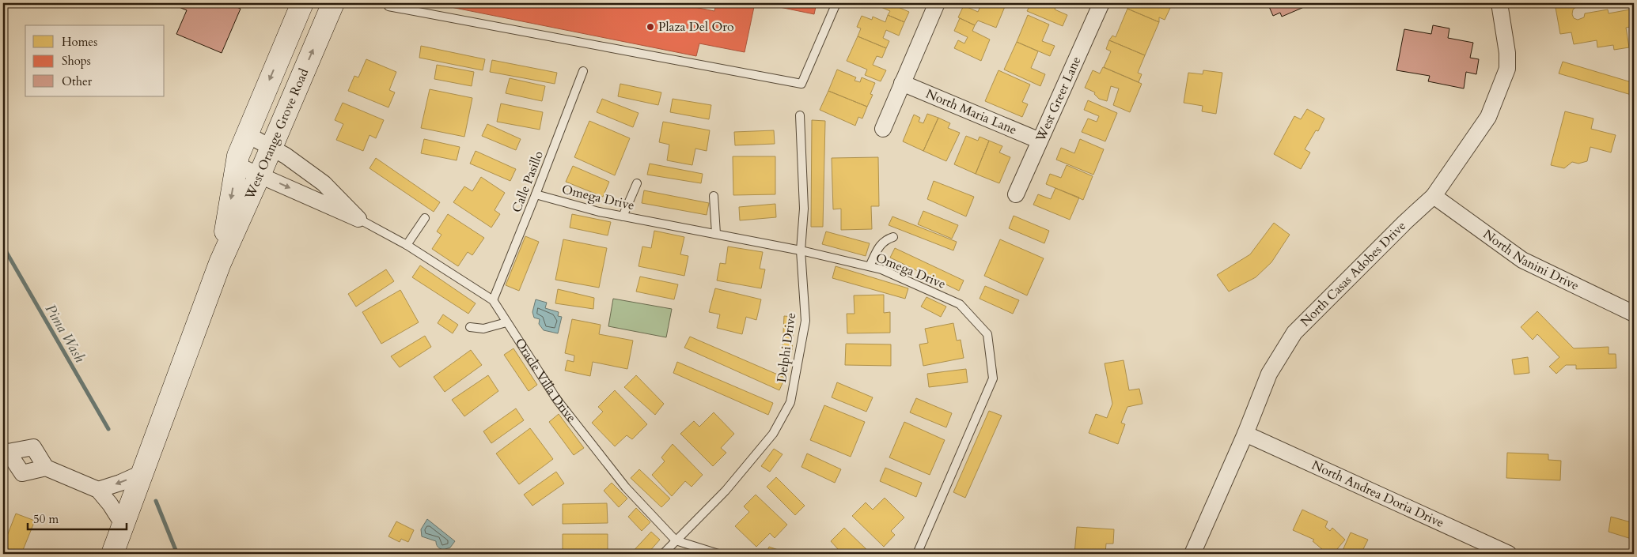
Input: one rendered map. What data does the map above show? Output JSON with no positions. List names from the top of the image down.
{
  "streets": {
    "main road": ["West Orange Grove Road"],
    "street": [
      "West Greer Lane",
      "North Maria Lane",
      "North Nanini Drive",
      "North Casas Adobes Drive",
      "Oracle Villa Drive",
      "North Andrea Doria Drive"
    ],
    "lane": ["Calle Pasillo", "Omega Drive", "Delphi Drive"]
  },
  "crossings": [
    ["West Greer Lane", "North Maria Lane"],
    ["West Orange Grove Road", "Oracle Villa Drive"],
    ["Calle Pasillo", "Omega Drive"],
    ["Calle Pasillo", "Oracle Villa Drive"],
    ["Omega Drive", "Delphi Drive"],
    ["North Nanini Drive", "North Casas Adobes Drive"],
    ["North Casas Adobes Drive", "North Andrea Doria Drive"],
    ["Delphi Drive", "Oracle Villa Drive"]
  ],
  "water": ["Pima Wash"],
  "places": ["Plaza Del Oro"],
  "legend": ["Homes", "Shops", "Other"],
  "scale_bar": "50 m"
}
